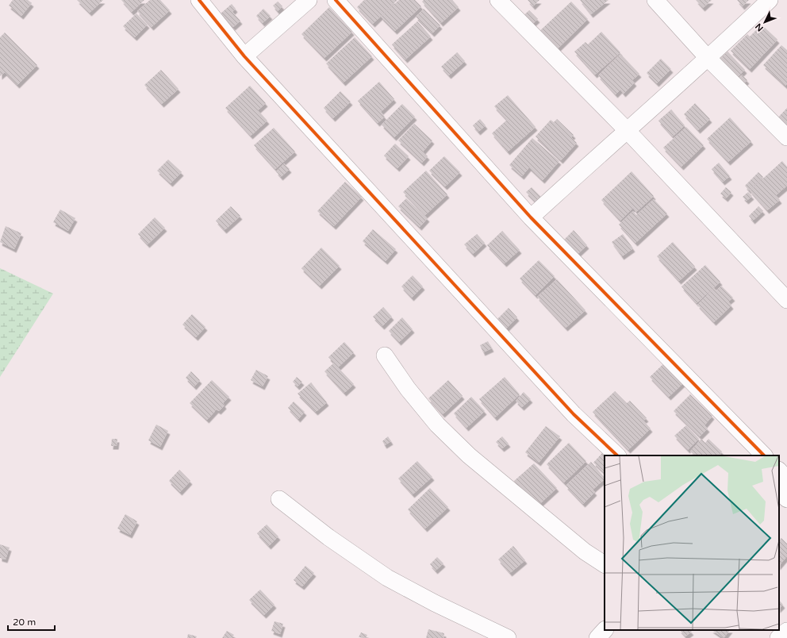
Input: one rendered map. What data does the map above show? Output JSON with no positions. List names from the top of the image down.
{
  "scale_bar": "20 m",
  "north": "bottom left"
}
